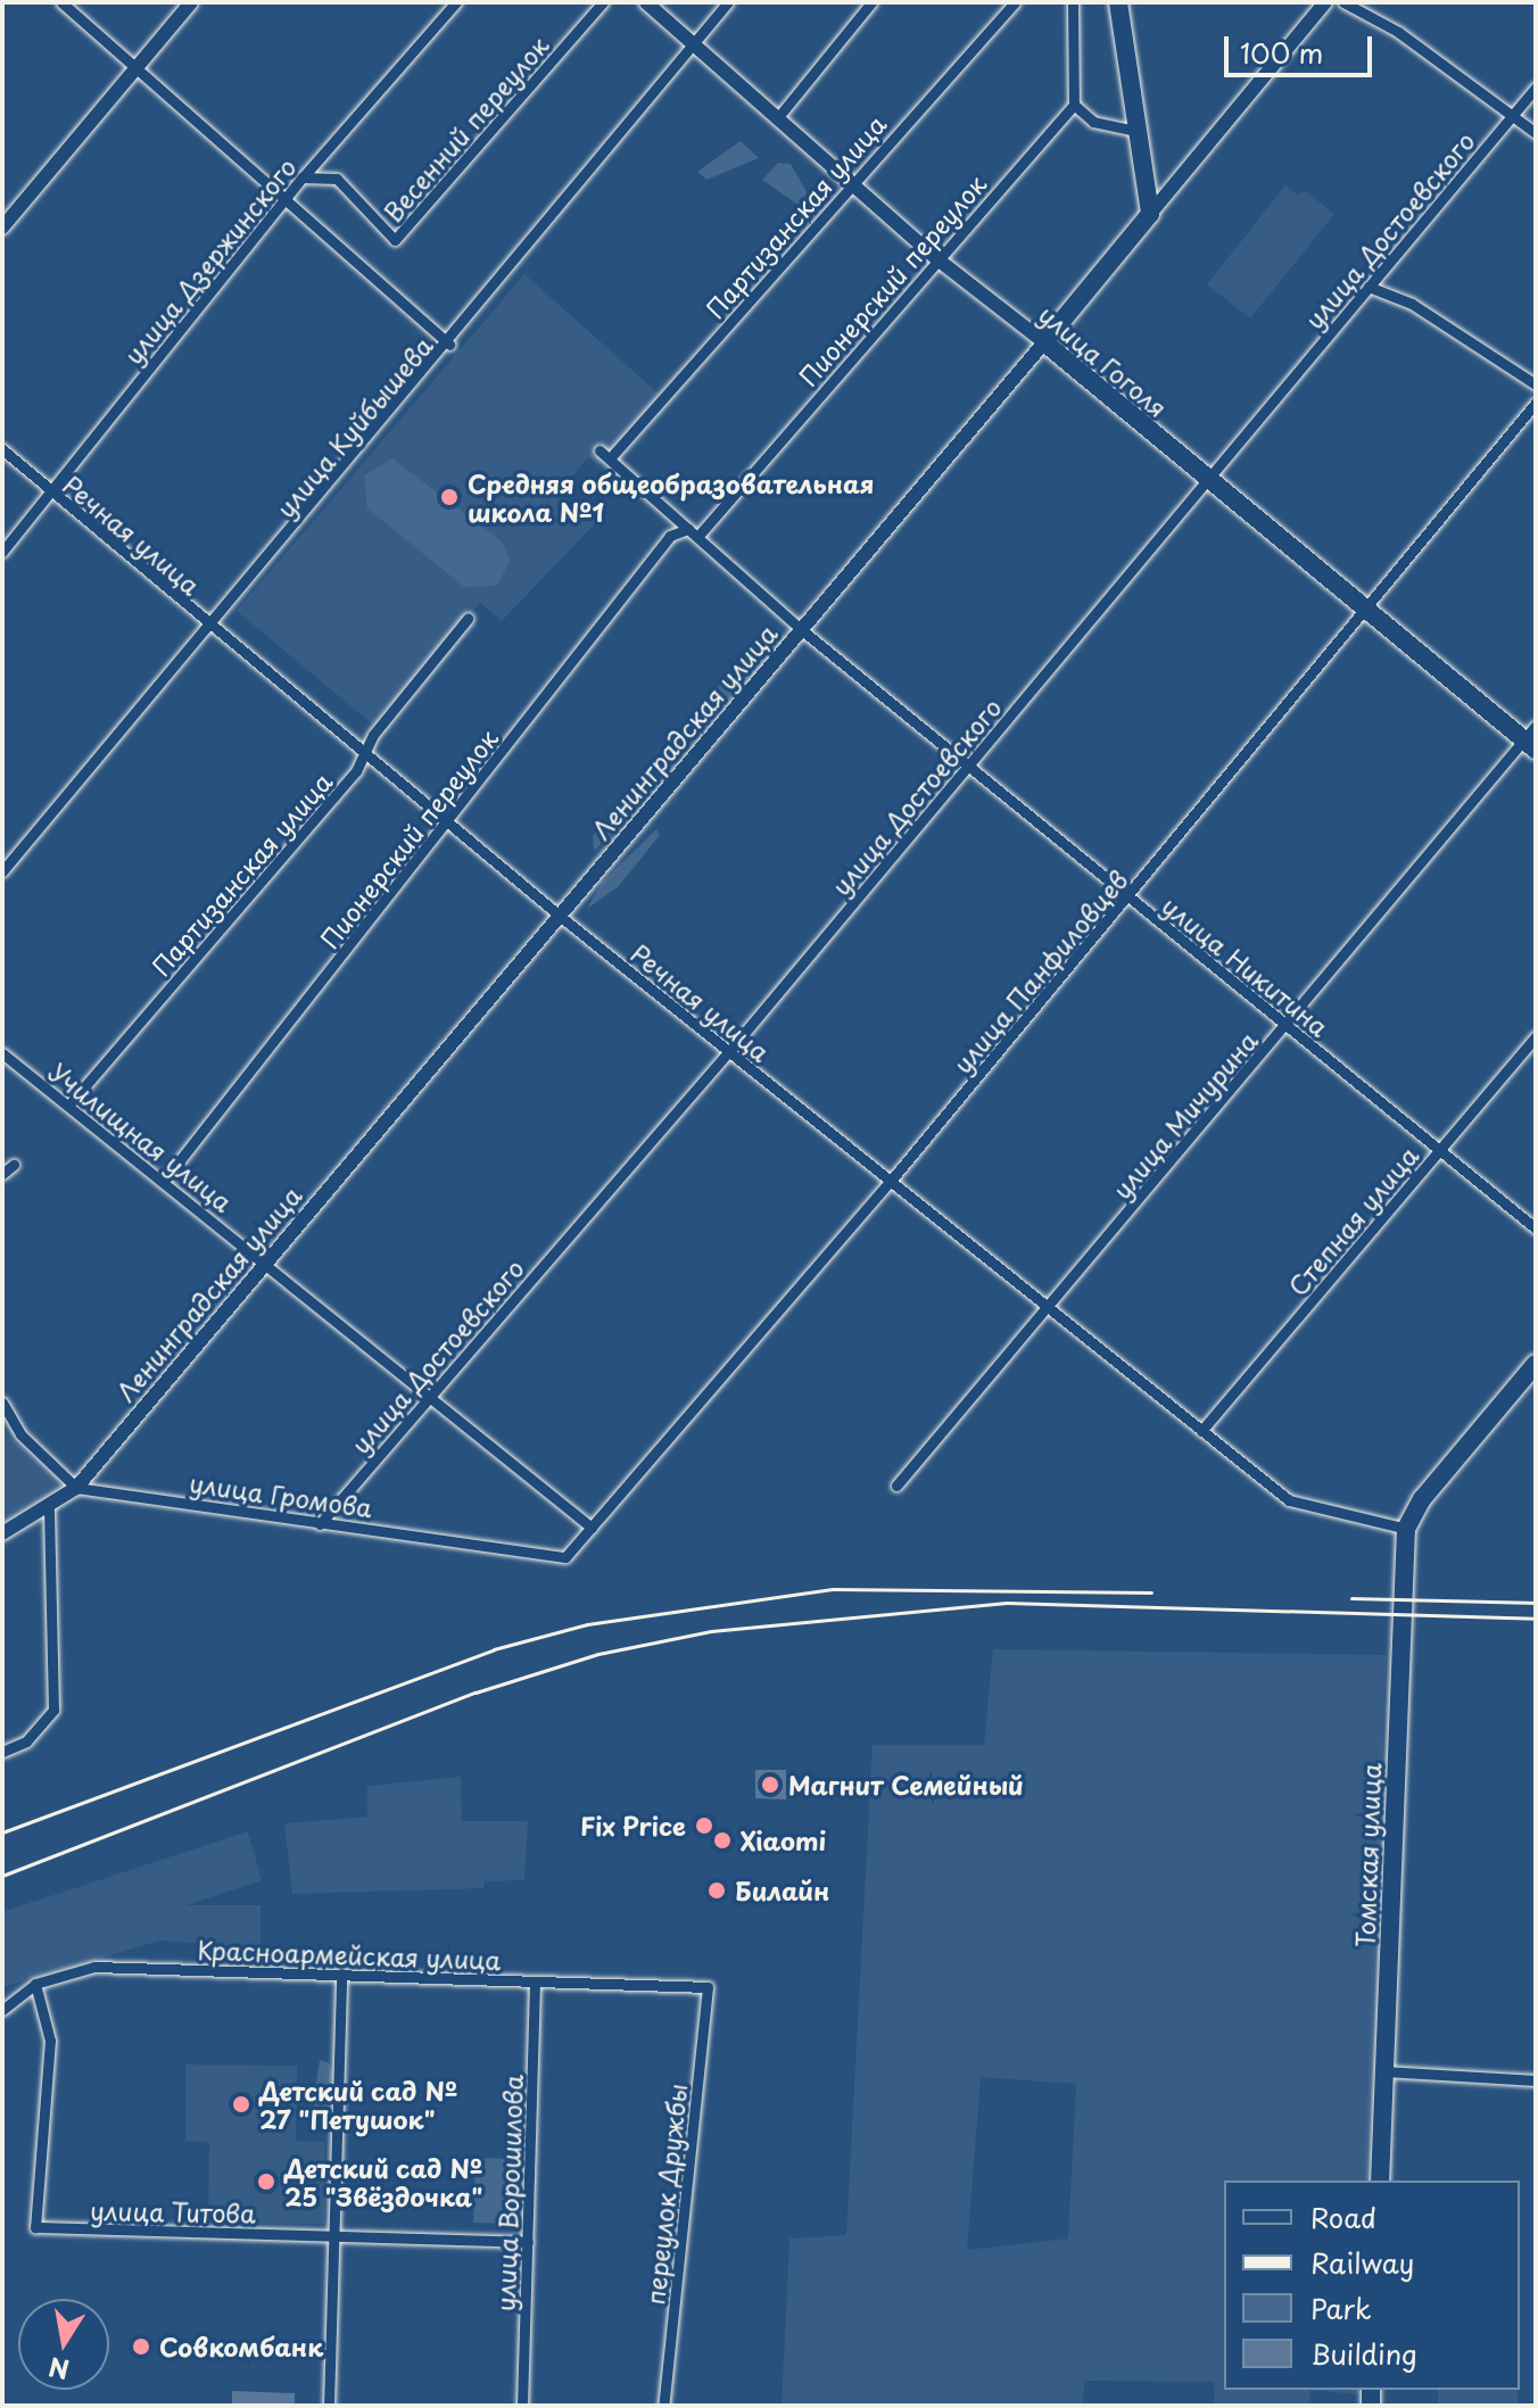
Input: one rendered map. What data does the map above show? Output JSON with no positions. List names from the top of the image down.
{
  "streets": {
    "main road": ["улица Гоголя", "Ленинградская улица", "Томская улица"],
    "street": [
      "Весенний переулок",
      "Партизанская улица",
      "улица Достоевского",
      "улица Дзержинского",
      "Пионерский переулок",
      "улица Куйбышева",
      "Речная улица",
      "улица Никитина",
      "улица Панфиловцев",
      "улица Мичурина",
      "Училищная улица",
      "Степная улица",
      "улица Громова",
      "Красноармейская улица",
      "улица Ворошилова",
      "переулок Дружбы",
      "улица Титова"
    ]
  },
  "crossings": [
    ["Весенний переулок", "улица Дзержинского"],
    ["Партизанская улица", "улица Гоголя"],
    ["Партизанская улица", "Речная улица"],
    ["Партизанская улица", "улица Никитина"],
    ["Партизанская улица", "Училищная улица"],
    ["улица Достоевского", "улица Гоголя"],
    ["улица Достоевского", "Речная улица"],
    ["улица Достоевского", "улица Никитина"],
    ["улица Достоевского", "Училищная улица"],
    ["улица Достоевского", "улица Громова"],
    ["улица Дзержинского", "Речная улица"],
    ["Пионерский переулок", "улица Гоголя"],
    ["Пионерский переулок", "Речная улица"],
    ["Пионерский переулок", "улица Никитина"],
    ["Пионерский переулок", "Училищная улица"],
    ["улица Гоголя", "улица Куйбышева"],
    ["улица Гоголя", "Ленинградская улица"],
    ["улица Гоголя", "улица Панфиловцев"],
    ["улица Гоголя", "улица Мичурина"],
    ["улица Куйбышева", "Речная улица"],
    ["Речная улица", "Ленинградская улица"],
    ["Речная улица", "улица Панфиловцев"],
    ["Речная улица", "улица Мичурина"],
    ["Речная улица", "Степная улица"],
    ["Речная улица", "Томская улица"],
    ["Ленинградская улица", "улица Никитина"],
    ["Ленинградская улица", "Училищная улица"],
    ["Ленинградская улица", "улица Громова"],
    ["улица Никитина", "улица Панфиловцев"],
    ["улица Никитина", "улица Мичурина"],
    ["улица Никитина", "Степная улица"],
    ["улица Панфиловцев", "Училищная улица"],
    ["улица Панфиловцев", "улица Громова"],
    ["Красноармейская улица", "улица Ворошилова"],
    ["Красноармейская улица", "переулок Дружбы"],
    ["Красноармейская улица", "улица Титова"],
    ["улица Ворошилова", "улица Титова"]
  ],
  "places": [
    "Средняя общеобразовательная школа №1",
    "Магнит Семейный",
    "Fix Price",
    "Xiaomi",
    "Билайн",
    "Детский сад № 27 \"Петушок\"",
    "Детский сад № 25 \"Звёздочка\"",
    "Совкомбанк"
  ],
  "legend": [
    "Road",
    "Railway",
    "Park",
    "Building"
  ],
  "scale_bar": "100 m",
  "north": "bottom"
}
